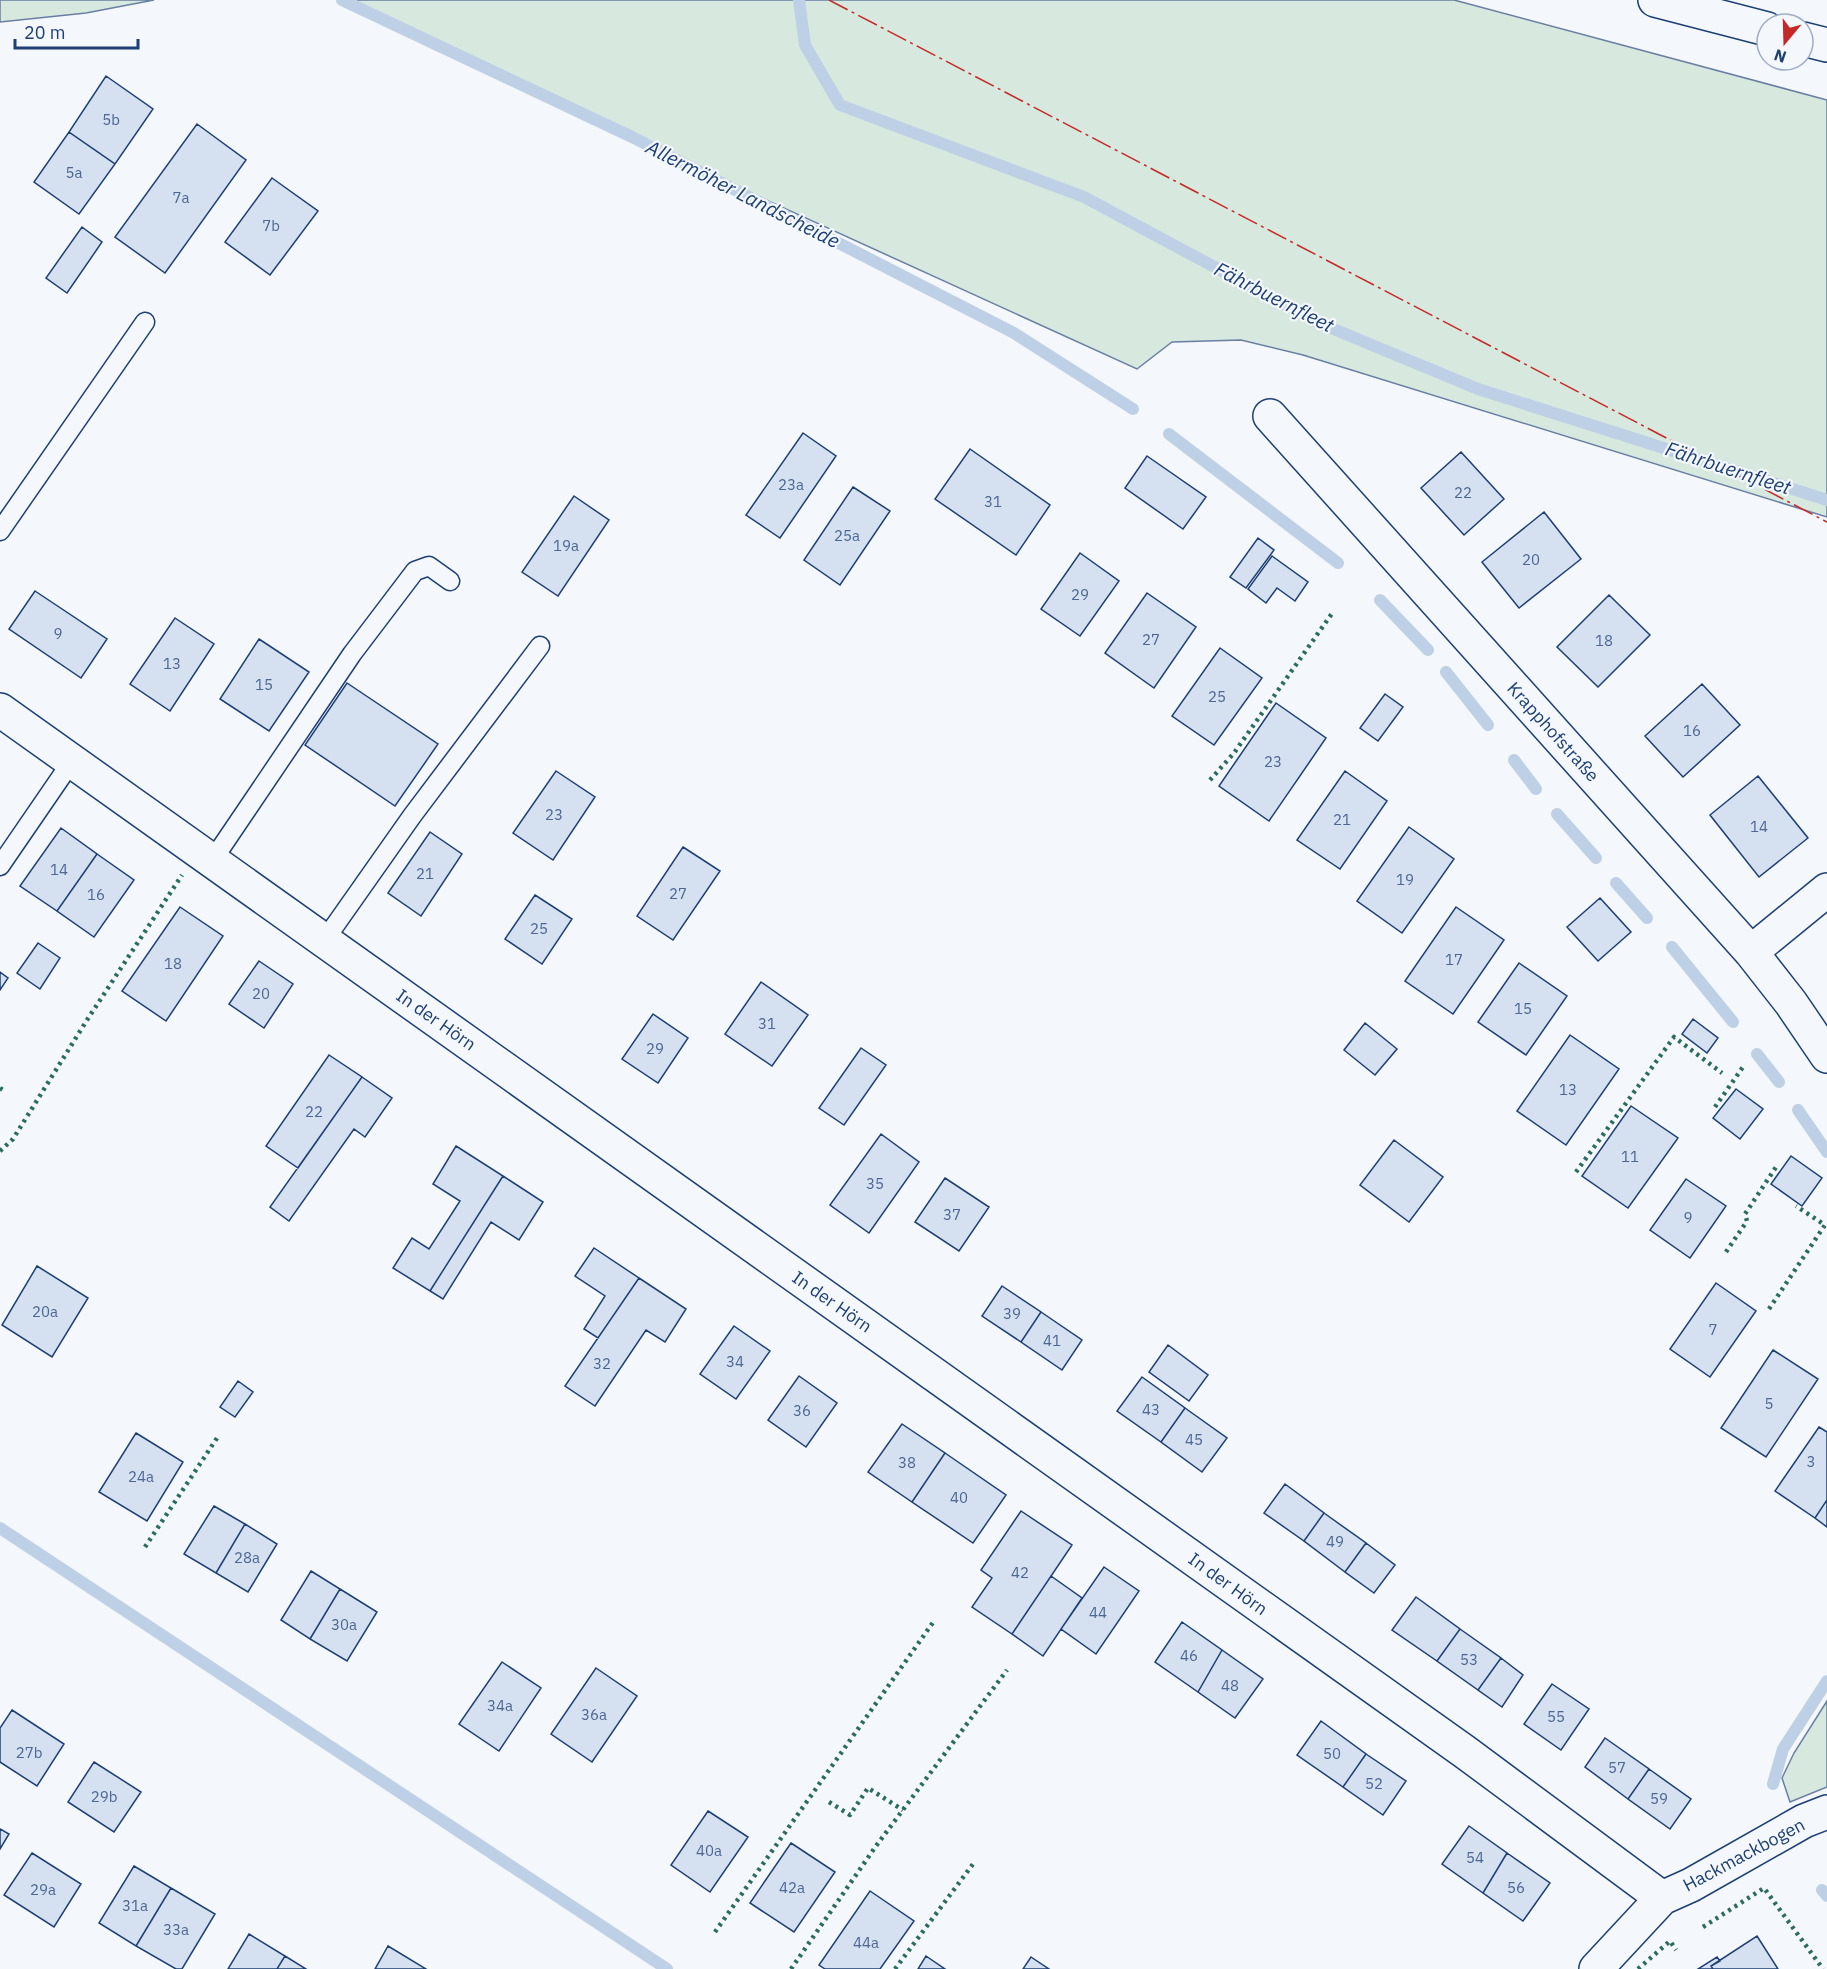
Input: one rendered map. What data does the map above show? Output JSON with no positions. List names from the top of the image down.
{
  "streets": {
    "main road": ["Krapphofstraße", "In der Hörn", "Hackmackbogen"]
  },
  "crossings": [
    ["In der Hörn", "Hackmackbogen"]
  ],
  "water": ["Allermöher Landscheide", "Fährbuernfleet"],
  "house_numbers": [
    "5b",
    "5a",
    "7a",
    "7b",
    "23a",
    "22",
    "31",
    "25a",
    "19a",
    "20",
    "29",
    "9",
    "27",
    "18",
    "13",
    "15",
    "25",
    "16",
    "23",
    "23",
    "21",
    "14",
    "14",
    "21",
    "19",
    "27",
    "16",
    "25",
    "17",
    "18",
    "20",
    "15",
    "31",
    "29",
    "13",
    "22",
    "11",
    "35",
    "37",
    "9",
    "20a",
    "39",
    "7",
    "41",
    "34",
    "32",
    "5",
    "43",
    "36",
    "45",
    "3",
    "38",
    "24a",
    "40",
    "49",
    "28a",
    "42",
    "44",
    "30a",
    "46",
    "53",
    "48",
    "34a",
    "36a",
    "55",
    "27b",
    "50",
    "57",
    "52",
    "29b",
    "59",
    "40a",
    "54",
    "42a",
    "56",
    "29a",
    "31a",
    "33a",
    "44a"
  ],
  "scale_bar": "20 m",
  "north": "bottom"
}
